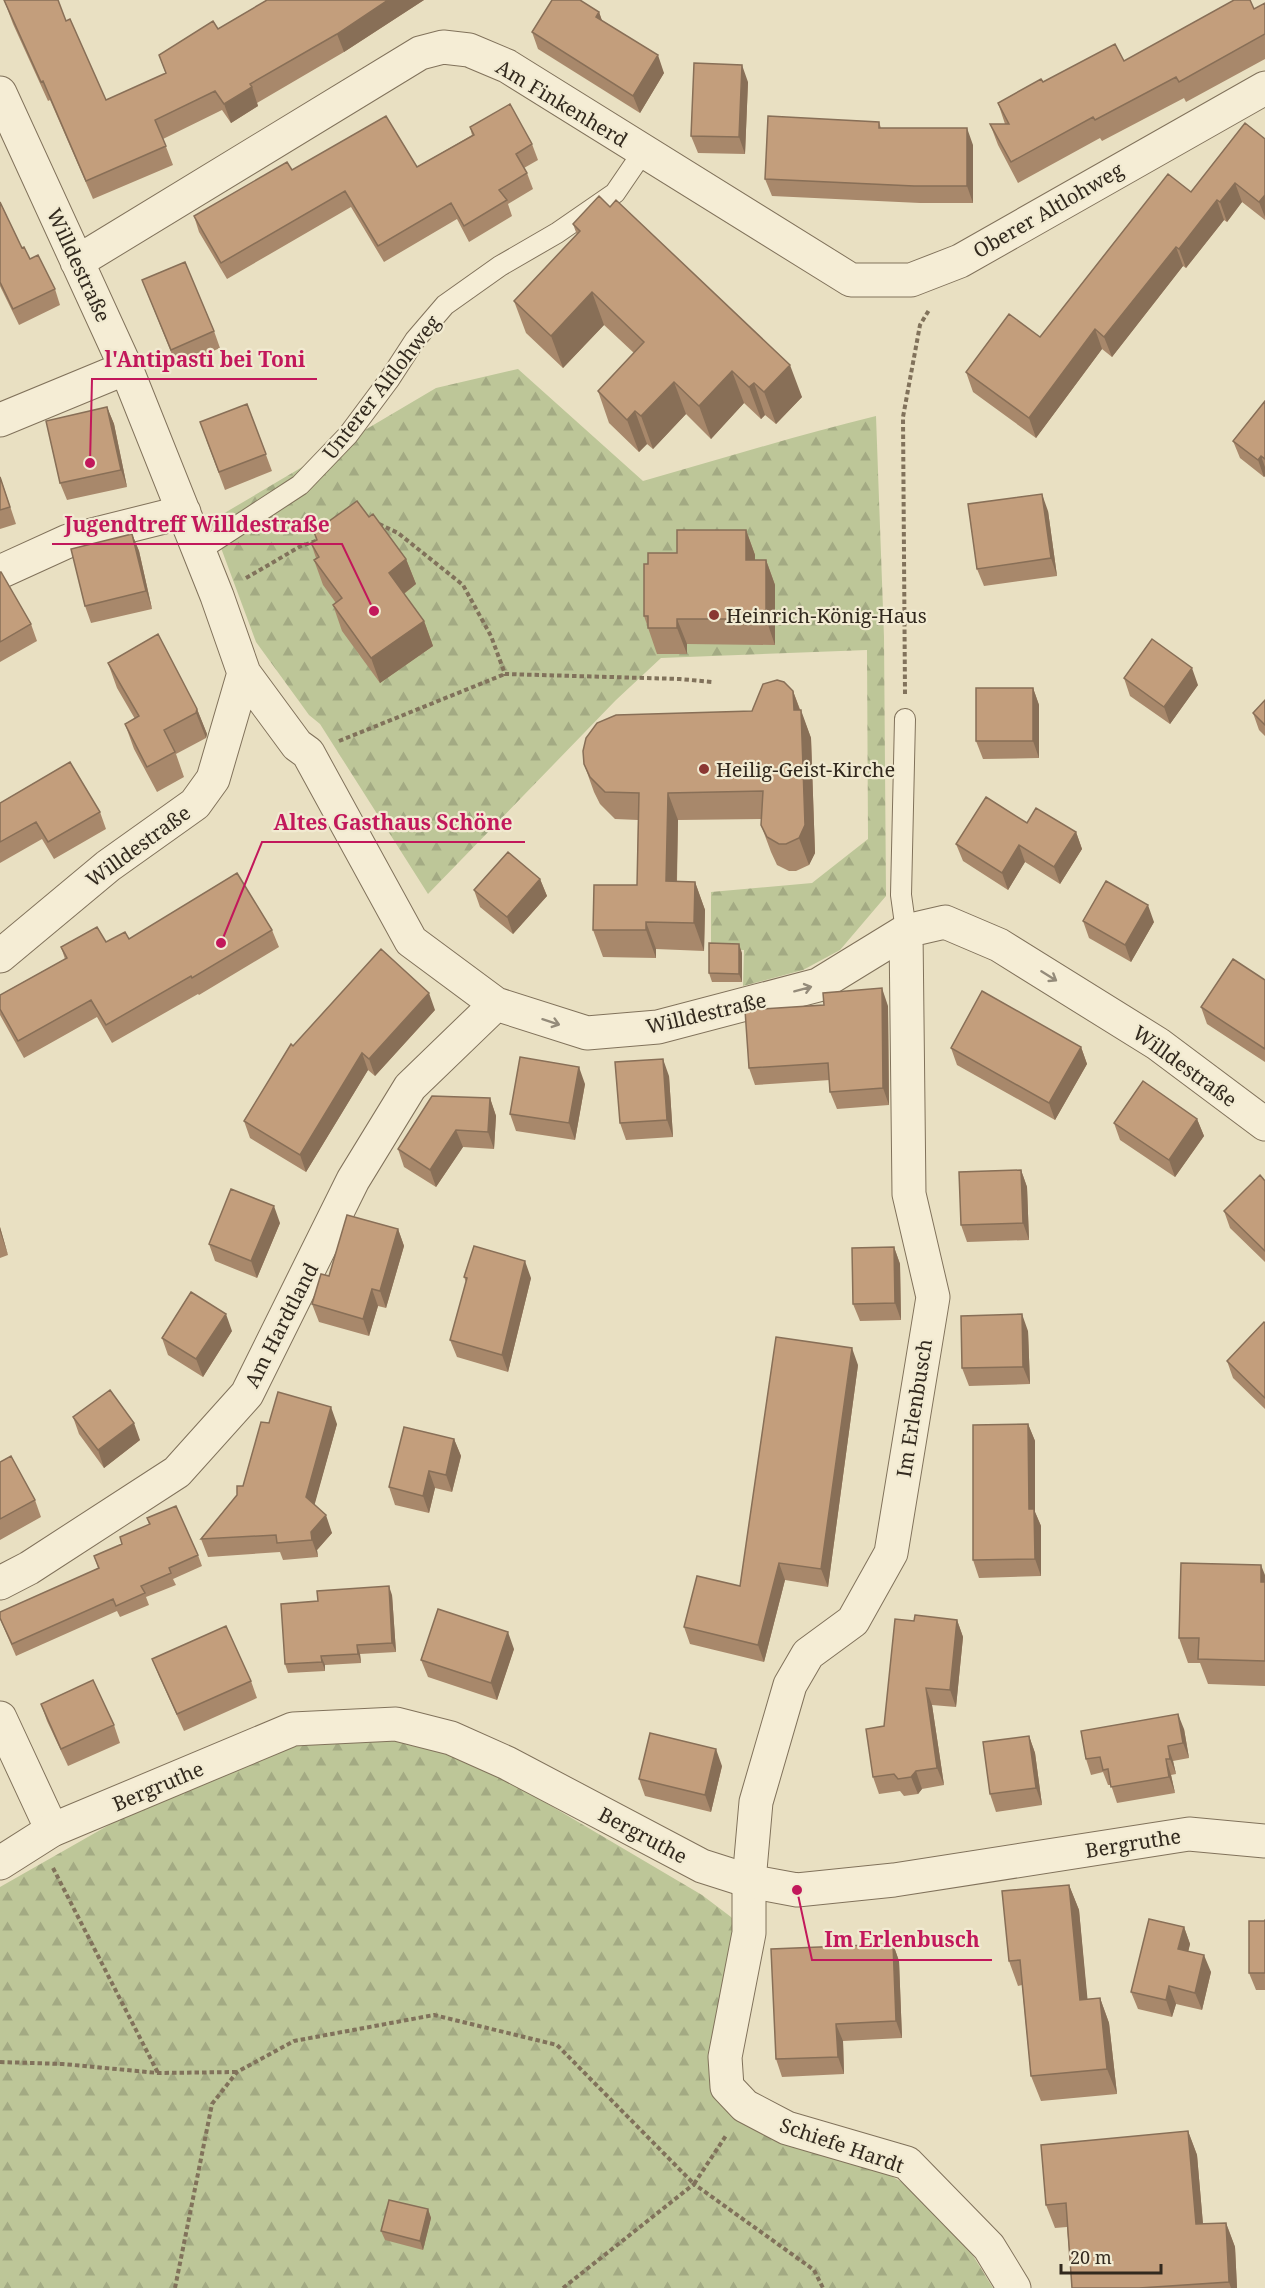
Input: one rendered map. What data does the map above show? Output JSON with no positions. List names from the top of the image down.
{
  "streets": {
    "street": [
      "Am Finkenherd",
      "Oberer Altlohweg",
      "Willdestraße",
      "Am Hardtland",
      "Im Erlenbusch",
      "Bergruthe",
      "Schiefe Hardt"
    ],
    "lane": ["Unterer Altlohweg"]
  },
  "crossings": [
    ["Am Finkenherd", "Oberer Altlohweg"],
    ["Am Finkenherd", "Willdestraße"],
    ["Am Finkenherd", "Unterer Altlohweg"],
    ["Willdestraße", "Unterer Altlohweg"],
    ["Willdestraße", "Am Hardtland"],
    ["Willdestraße", "Im Erlenbusch"],
    ["Im Erlenbusch", "Bergruthe"],
    ["Im Erlenbusch", "Schiefe Hardt"],
    ["Bergruthe", "Schiefe Hardt"]
  ],
  "places": [
    "l'Antipasti bei Toni",
    "Jugendtreff Willdestraße",
    "Heinrich-König-Haus",
    "Heilig-Geist-Kirche",
    "Altes Gasthaus Schöne",
    "Im Erlenbusch"
  ],
  "scale_bar": "20 m"
}
